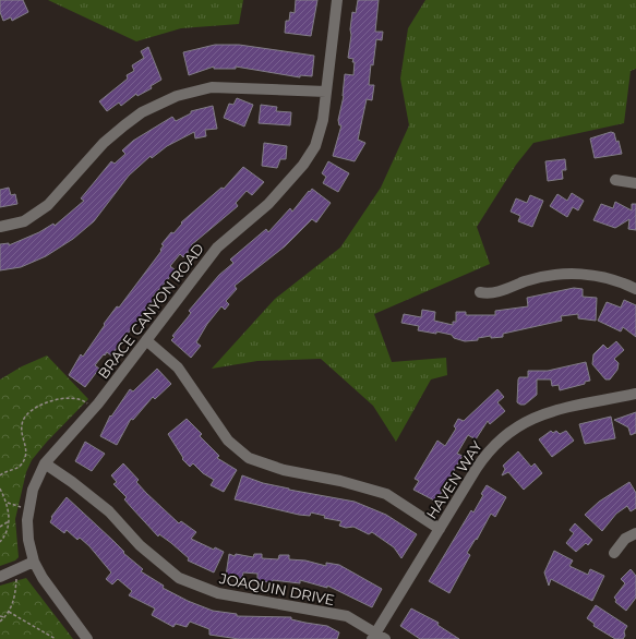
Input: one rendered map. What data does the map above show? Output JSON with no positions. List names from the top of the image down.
{
  "streets": {
    "street": ["BRACE CANYON ROAD", "HAVEN WAY", "JOAQUIN DRIVE"]
  },
  "crossings": [
    ["BRACE CANYON ROAD", "JOAQUIN DRIVE"],
    ["HAVEN WAY", "JOAQUIN DRIVE"]
  ]
}
